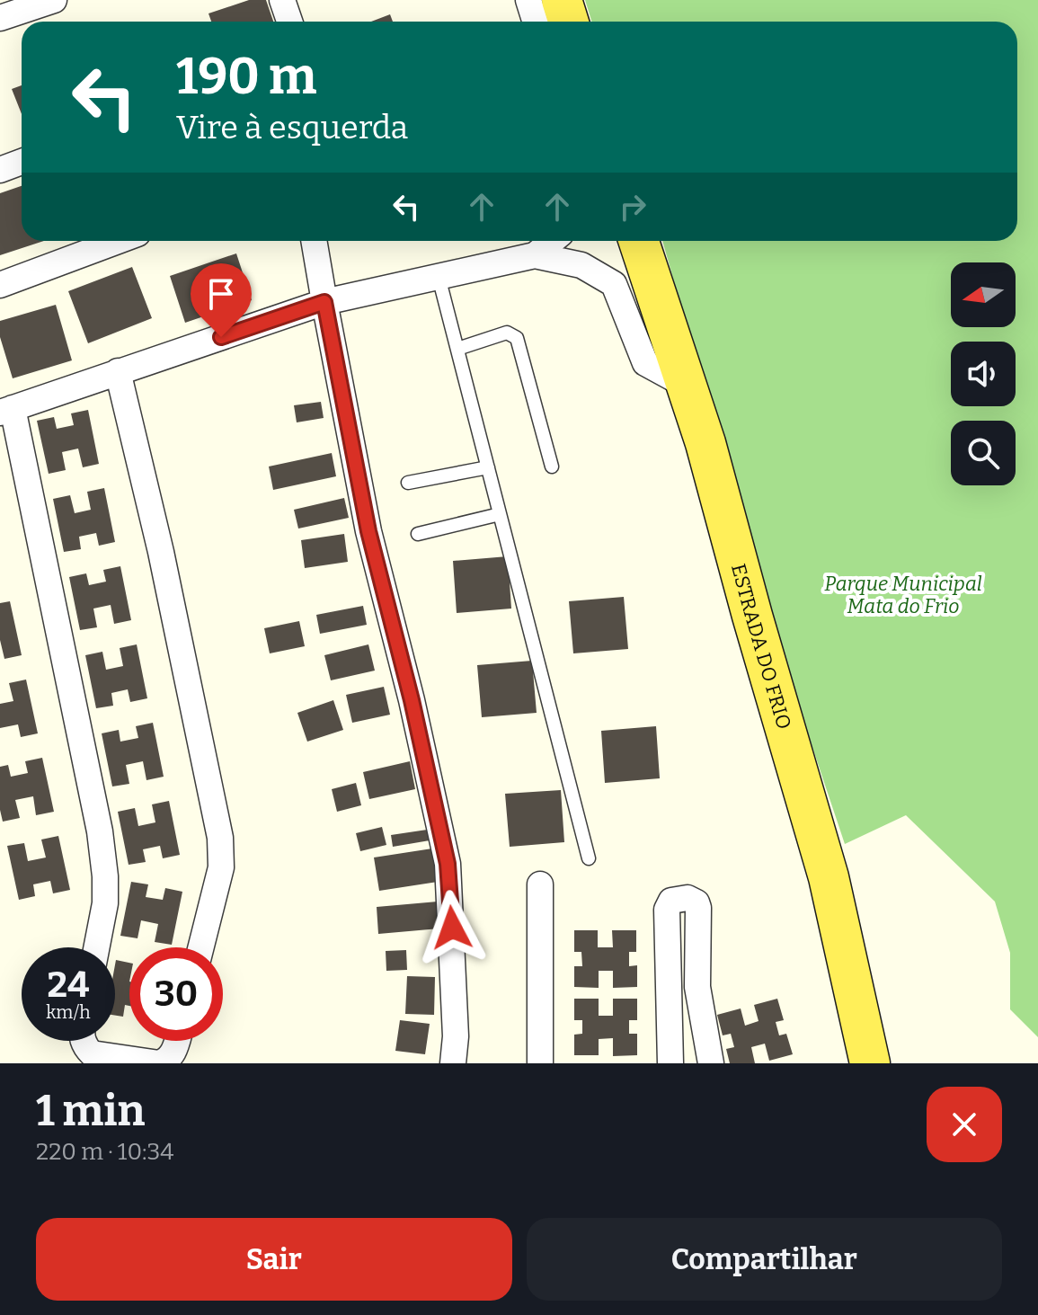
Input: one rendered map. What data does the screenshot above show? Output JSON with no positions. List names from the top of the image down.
{
  "streets": {
    "main road": ["ESTRADA DO FRIO"]
  },
  "parks": ["Parque Municipal Mata do Frio"],
  "north": "left",
  "page": {
    "turn": ["190 m", "Vire à esquerda"],
    "speed": "24 km/h",
    "limit": "30",
    "heading": ["1 min", "220 m · 10:34"],
    "buttons": ["Sair", "Compartilhar"]
  }
}
